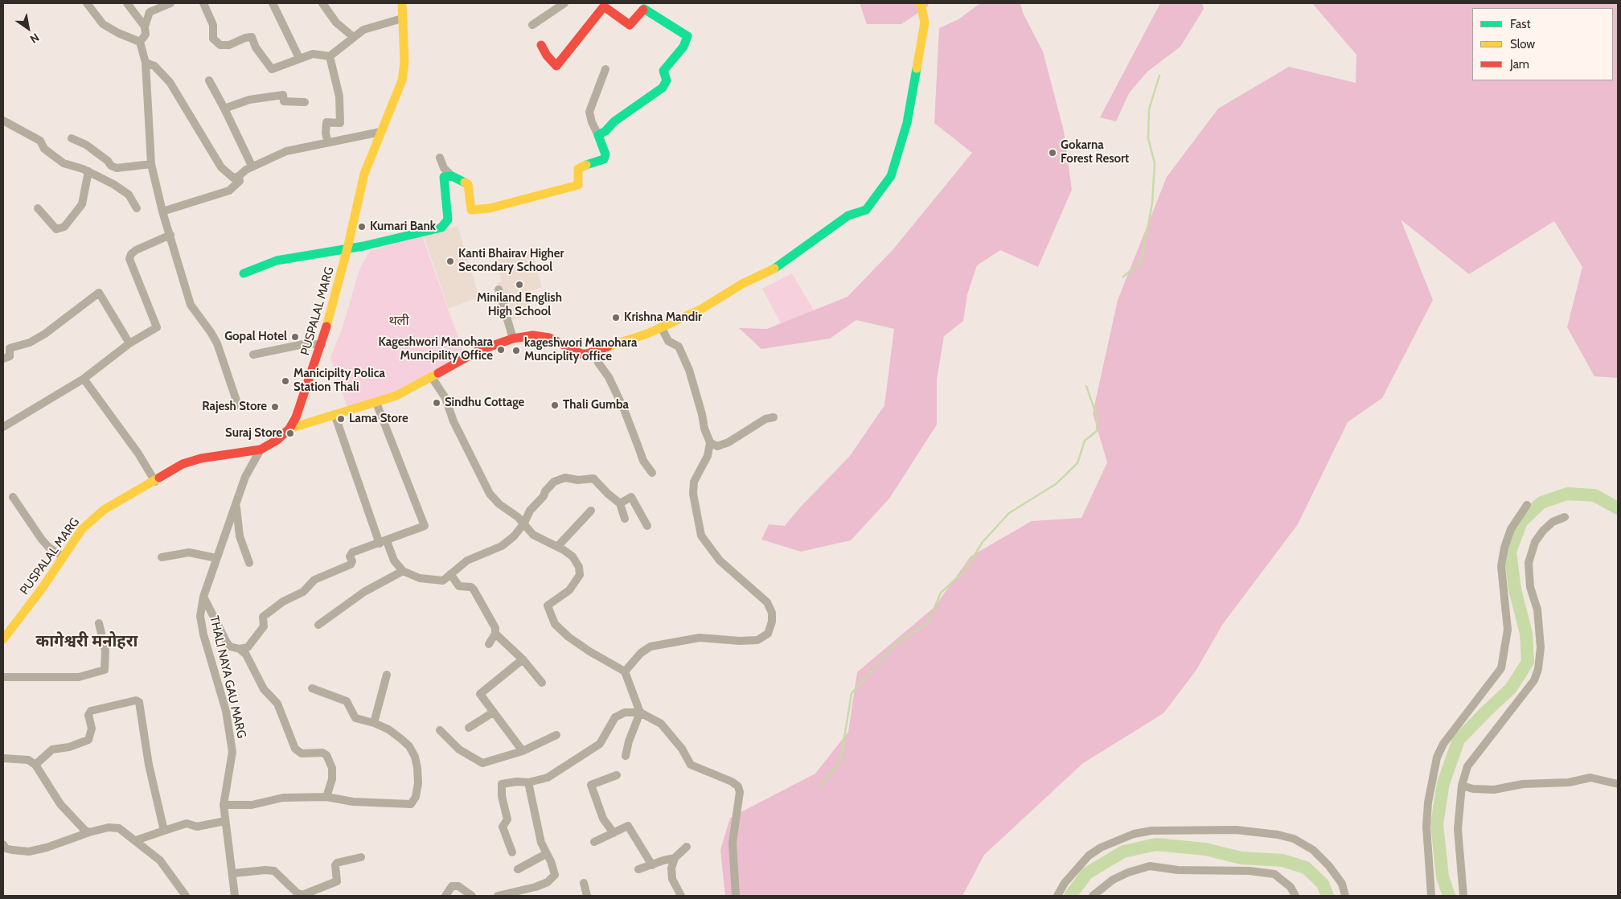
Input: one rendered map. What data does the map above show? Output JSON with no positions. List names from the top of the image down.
{
  "streets": {
    "street": ["PUSPALAL MARG", "THALI NAYA GAU MARG"]
  },
  "crossings": [
    ["PUSPALAL MARG", "THALI NAYA GAU MARG"]
  ],
  "districts": ["थली", "कागेश्वरी मनोहरा"],
  "places": [
    "Gokarna Forest Resort",
    "Kumari Bank",
    "Kanti Bhairav Higher Secondary School",
    "Miniland English High School",
    "Krishna Mandir",
    "Gopal Hotel",
    "Kageshwori Manohara Muncipility Office",
    "kageshwori Manohara Munciplity office",
    "Manicipilty Polica Station Thali",
    "Sindhu Cottage",
    "Thali Gumba",
    "Rajesh Store",
    "Lama Store",
    "Suraj Store"
  ],
  "legend": ["Fast", "Slow", "Jam"],
  "north": "bottom right"
}
